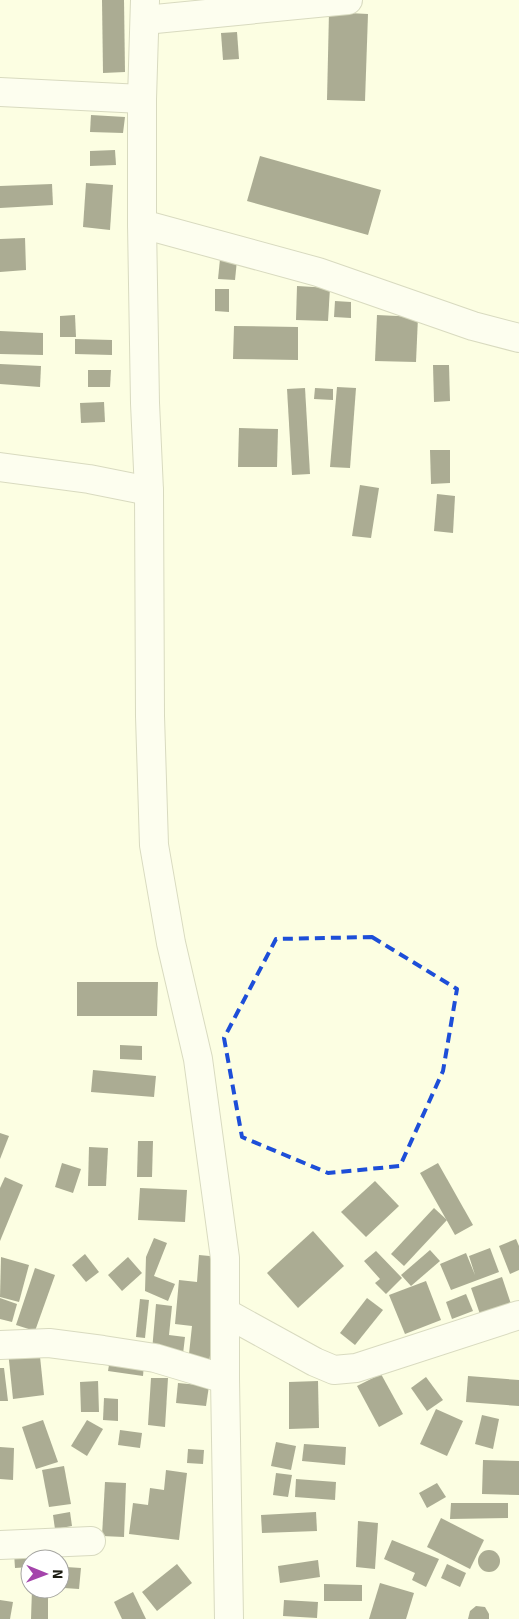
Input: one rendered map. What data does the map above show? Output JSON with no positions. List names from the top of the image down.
{
  "north": "right"
}
